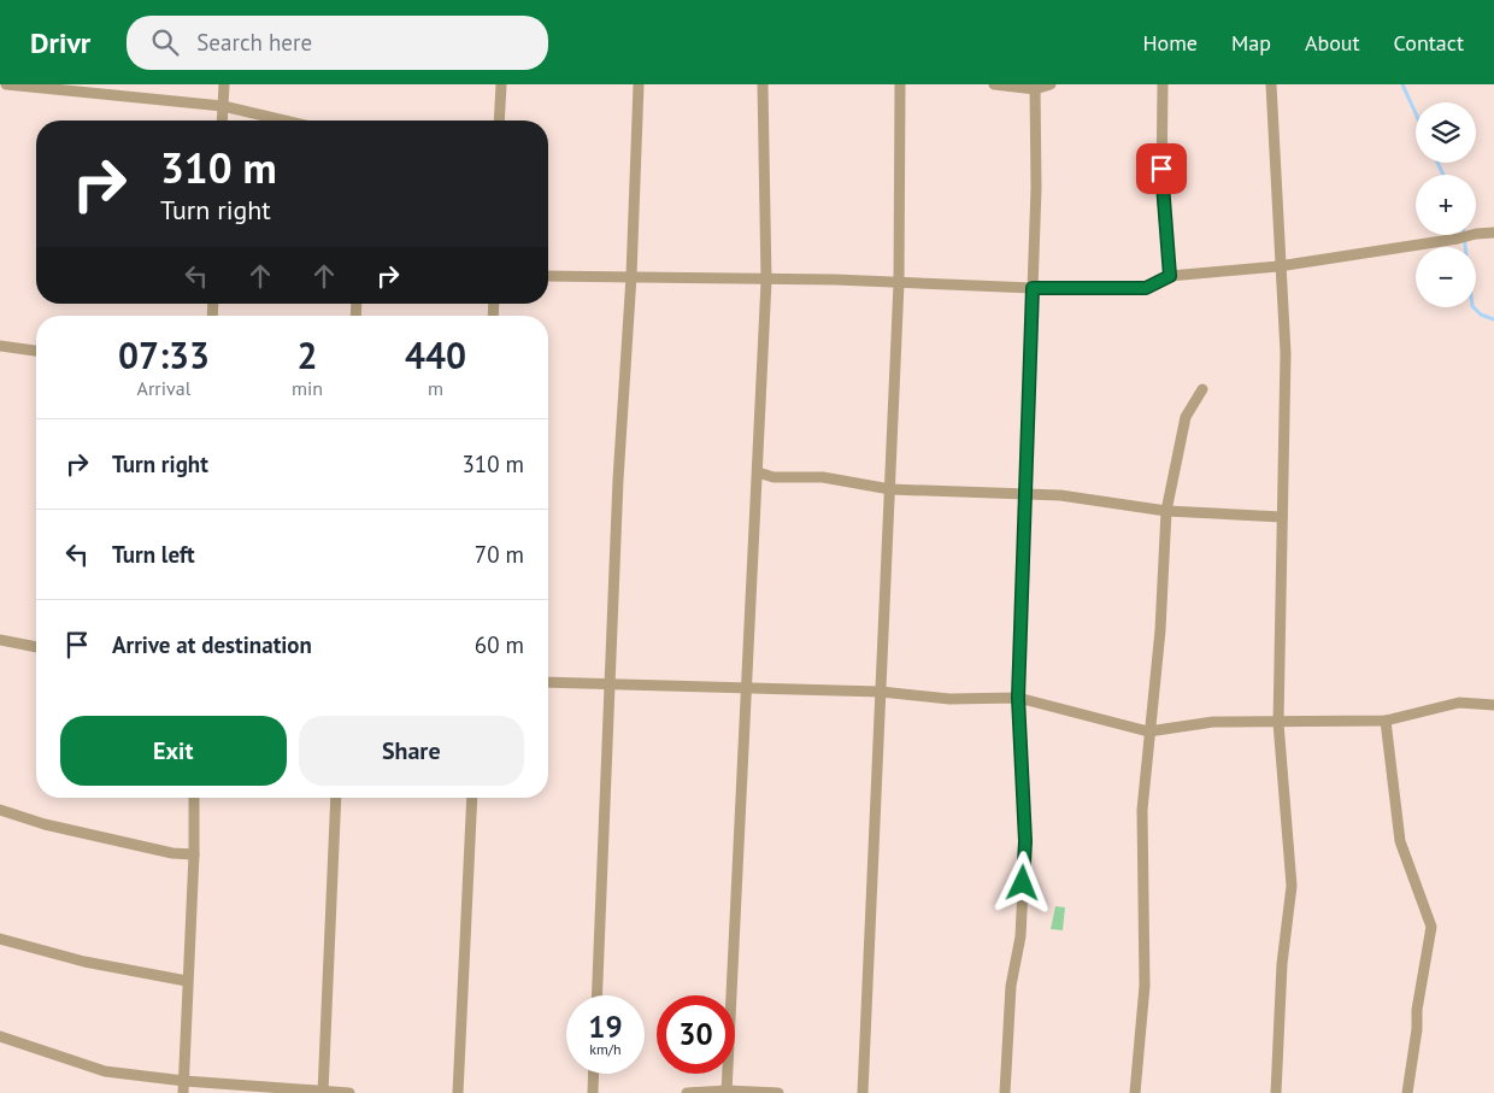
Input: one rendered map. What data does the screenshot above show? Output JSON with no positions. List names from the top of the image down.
{
  "page": {
    "header": "Drivr",
    "search": "Search here",
    "nav": [
      "Home",
      "Map",
      "About",
      "Contact"
    ],
    "map_buttons": ["+", "−"],
    "turn": ["310 m", "Turn right"],
    "eta": [
      "07:33",
      "Arrival",
      "2",
      "min",
      "440",
      "m"
    ],
    "list": [
      {
        "name": "Turn right",
        "value": "310 m"
      },
      {
        "name": "Turn left",
        "value": "70 m"
      },
      {
        "name": "Arrive at destination",
        "value": "60 m"
      }
    ],
    "buttons": ["Exit", "Share"],
    "speed": "19 km/h",
    "limit": "30"
  }
}
